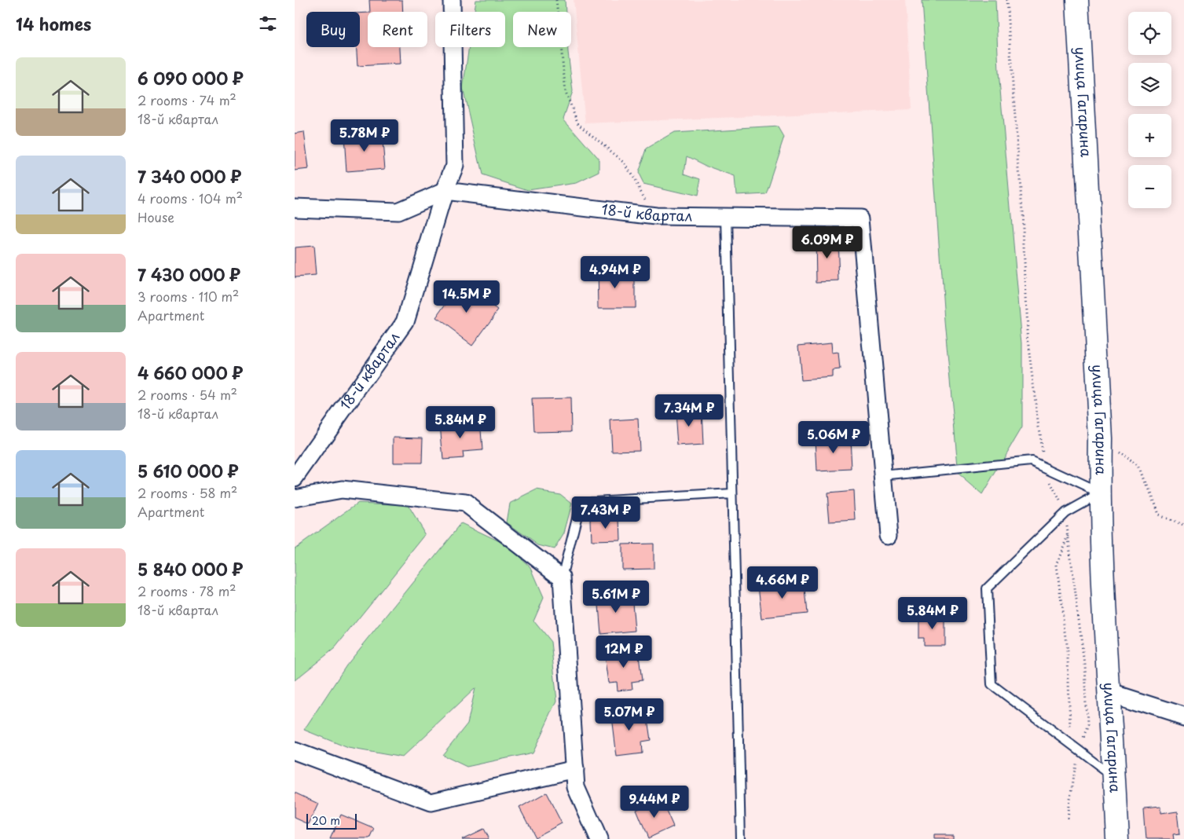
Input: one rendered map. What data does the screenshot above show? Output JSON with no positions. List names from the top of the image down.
{
  "streets": {
    "main road": ["улица Гагарина"],
    "street": ["18-й квартал"]
  },
  "scale_bar": "20 m",
  "page": {
    "heading": "14 homes",
    "map_buttons": ["+", "−"],
    "chip": [
      "Buy",
      "Rent",
      "Filters",
      "New"
    ],
    "list": [
      {
        "name": "6 090 000 ₽",
        "note": "2 rooms · 74 m² · 18-й квартал"
      },
      {
        "name": "7 340 000 ₽",
        "note": "4 rooms · 104 m² · House"
      },
      {
        "name": "7 430 000 ₽",
        "note": "3 rooms · 110 m² · Apartment"
      },
      {
        "name": "4 660 000 ₽",
        "note": "2 rooms · 54 m² · 18-й квартал"
      },
      {
        "name": "5 610 000 ₽",
        "note": "2 rooms · 58 m² · Apartment"
      },
      {
        "name": "5 840 000 ₽",
        "note": "2 rooms · 78 m² · 18-й квартал"
      }
    ],
    "price": [
      "5.78M ₽",
      "6.09M ₽",
      "4.94M ₽",
      "14.5M ₽",
      "7.34M ₽",
      "5.84M ₽",
      "5.06M ₽",
      "7.43M ₽",
      "4.66M ₽",
      "5.61M ₽",
      "5.84M ₽",
      "12M ₽",
      "5.07M ₽",
      "9.44M ₽"
    ],
    "scale": "20 m"
  }
}
